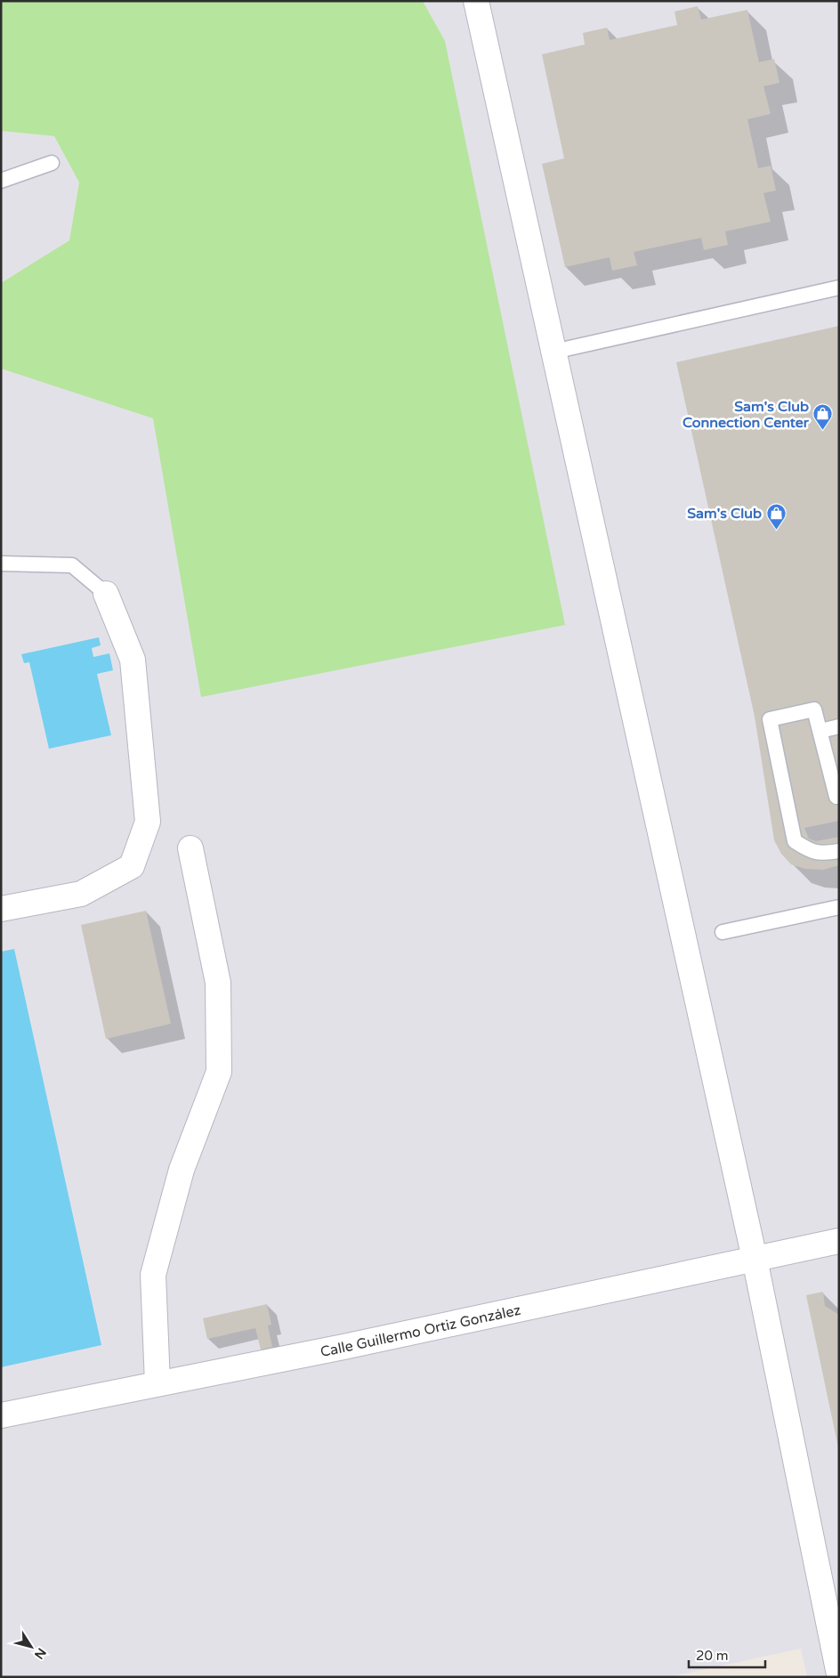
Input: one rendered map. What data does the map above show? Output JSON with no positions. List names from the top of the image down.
{
  "streets": {
    "street": ["Calle Guillermo Ortiz González"]
  },
  "places": {
    "shop": ["Sam's Club Connection Center", "Sam's Club"]
  },
  "scale_bar": "20 m",
  "north": "bottom right"
}
